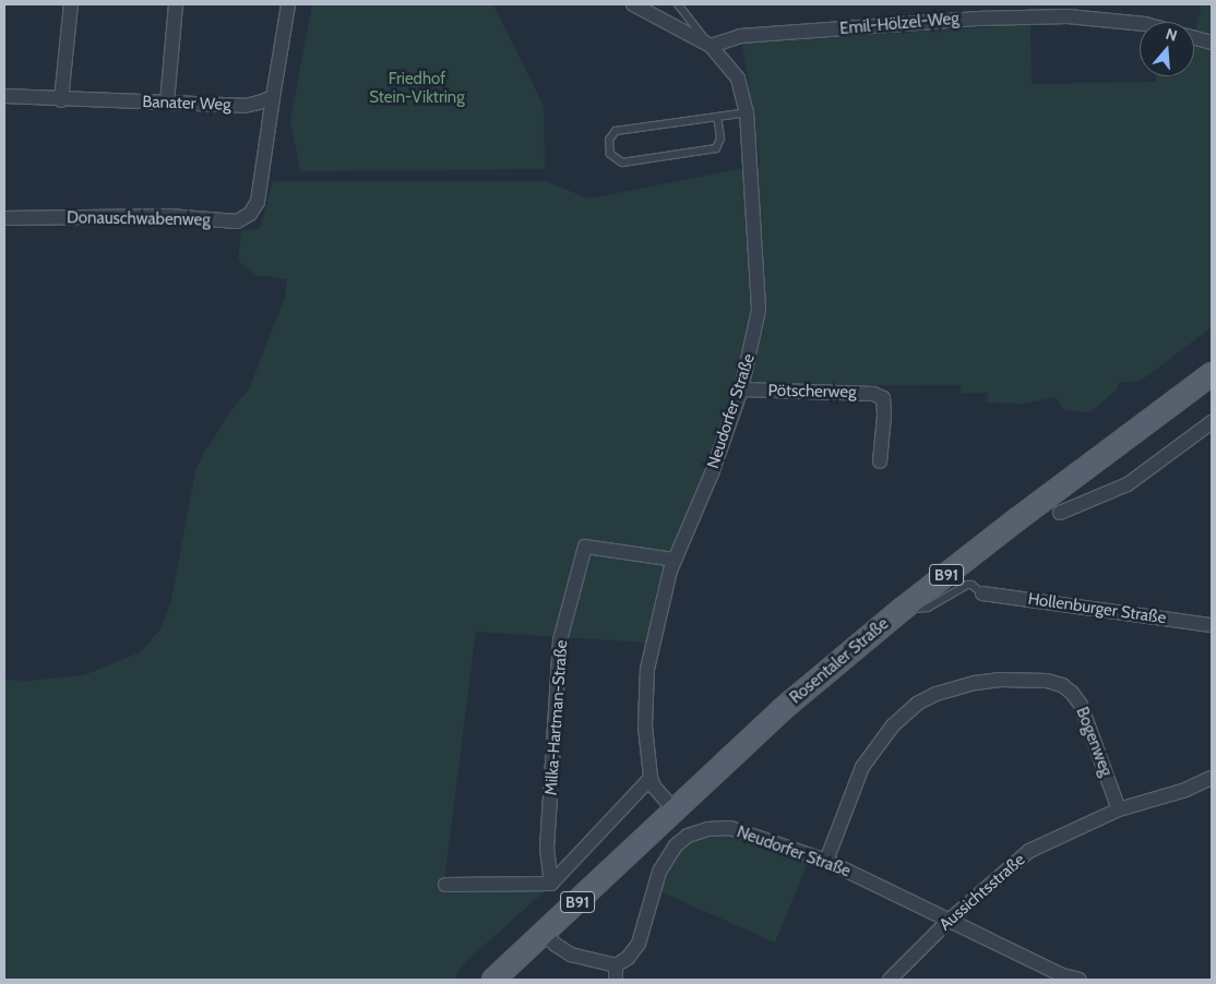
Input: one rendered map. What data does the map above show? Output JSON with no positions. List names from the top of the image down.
{
  "streets": {
    "main road": ["B91", "Rosentaler Straße"],
    "street": [
      "Emil-Hölzel-Weg",
      "Banater Weg",
      "Donauschwabenweg",
      "Pötscherweg",
      "Neudorfer Straße",
      "Hollenburger Straße",
      "Milka-Hartman-Straße",
      "Bogenweg",
      "Aussichtsstraße"
    ]
  },
  "crossings": [
    ["Emil-Hölzel-Weg", "Neudorfer Straße"],
    ["Banater Weg", "Donauschwabenweg"],
    ["Pötscherweg", "Neudorfer Straße"],
    ["Neudorfer Straße", "Rosentaler Straße"],
    ["Neudorfer Straße", "Milka-Hartman-Straße"],
    ["Neudorfer Straße", "Bogenweg"],
    ["Neudorfer Straße", "Aussichtsstraße"],
    ["Bogenweg", "Aussichtsstraße"]
  ],
  "parks": ["Friedhof Stein-Viktring"],
  "north": "top"
}
